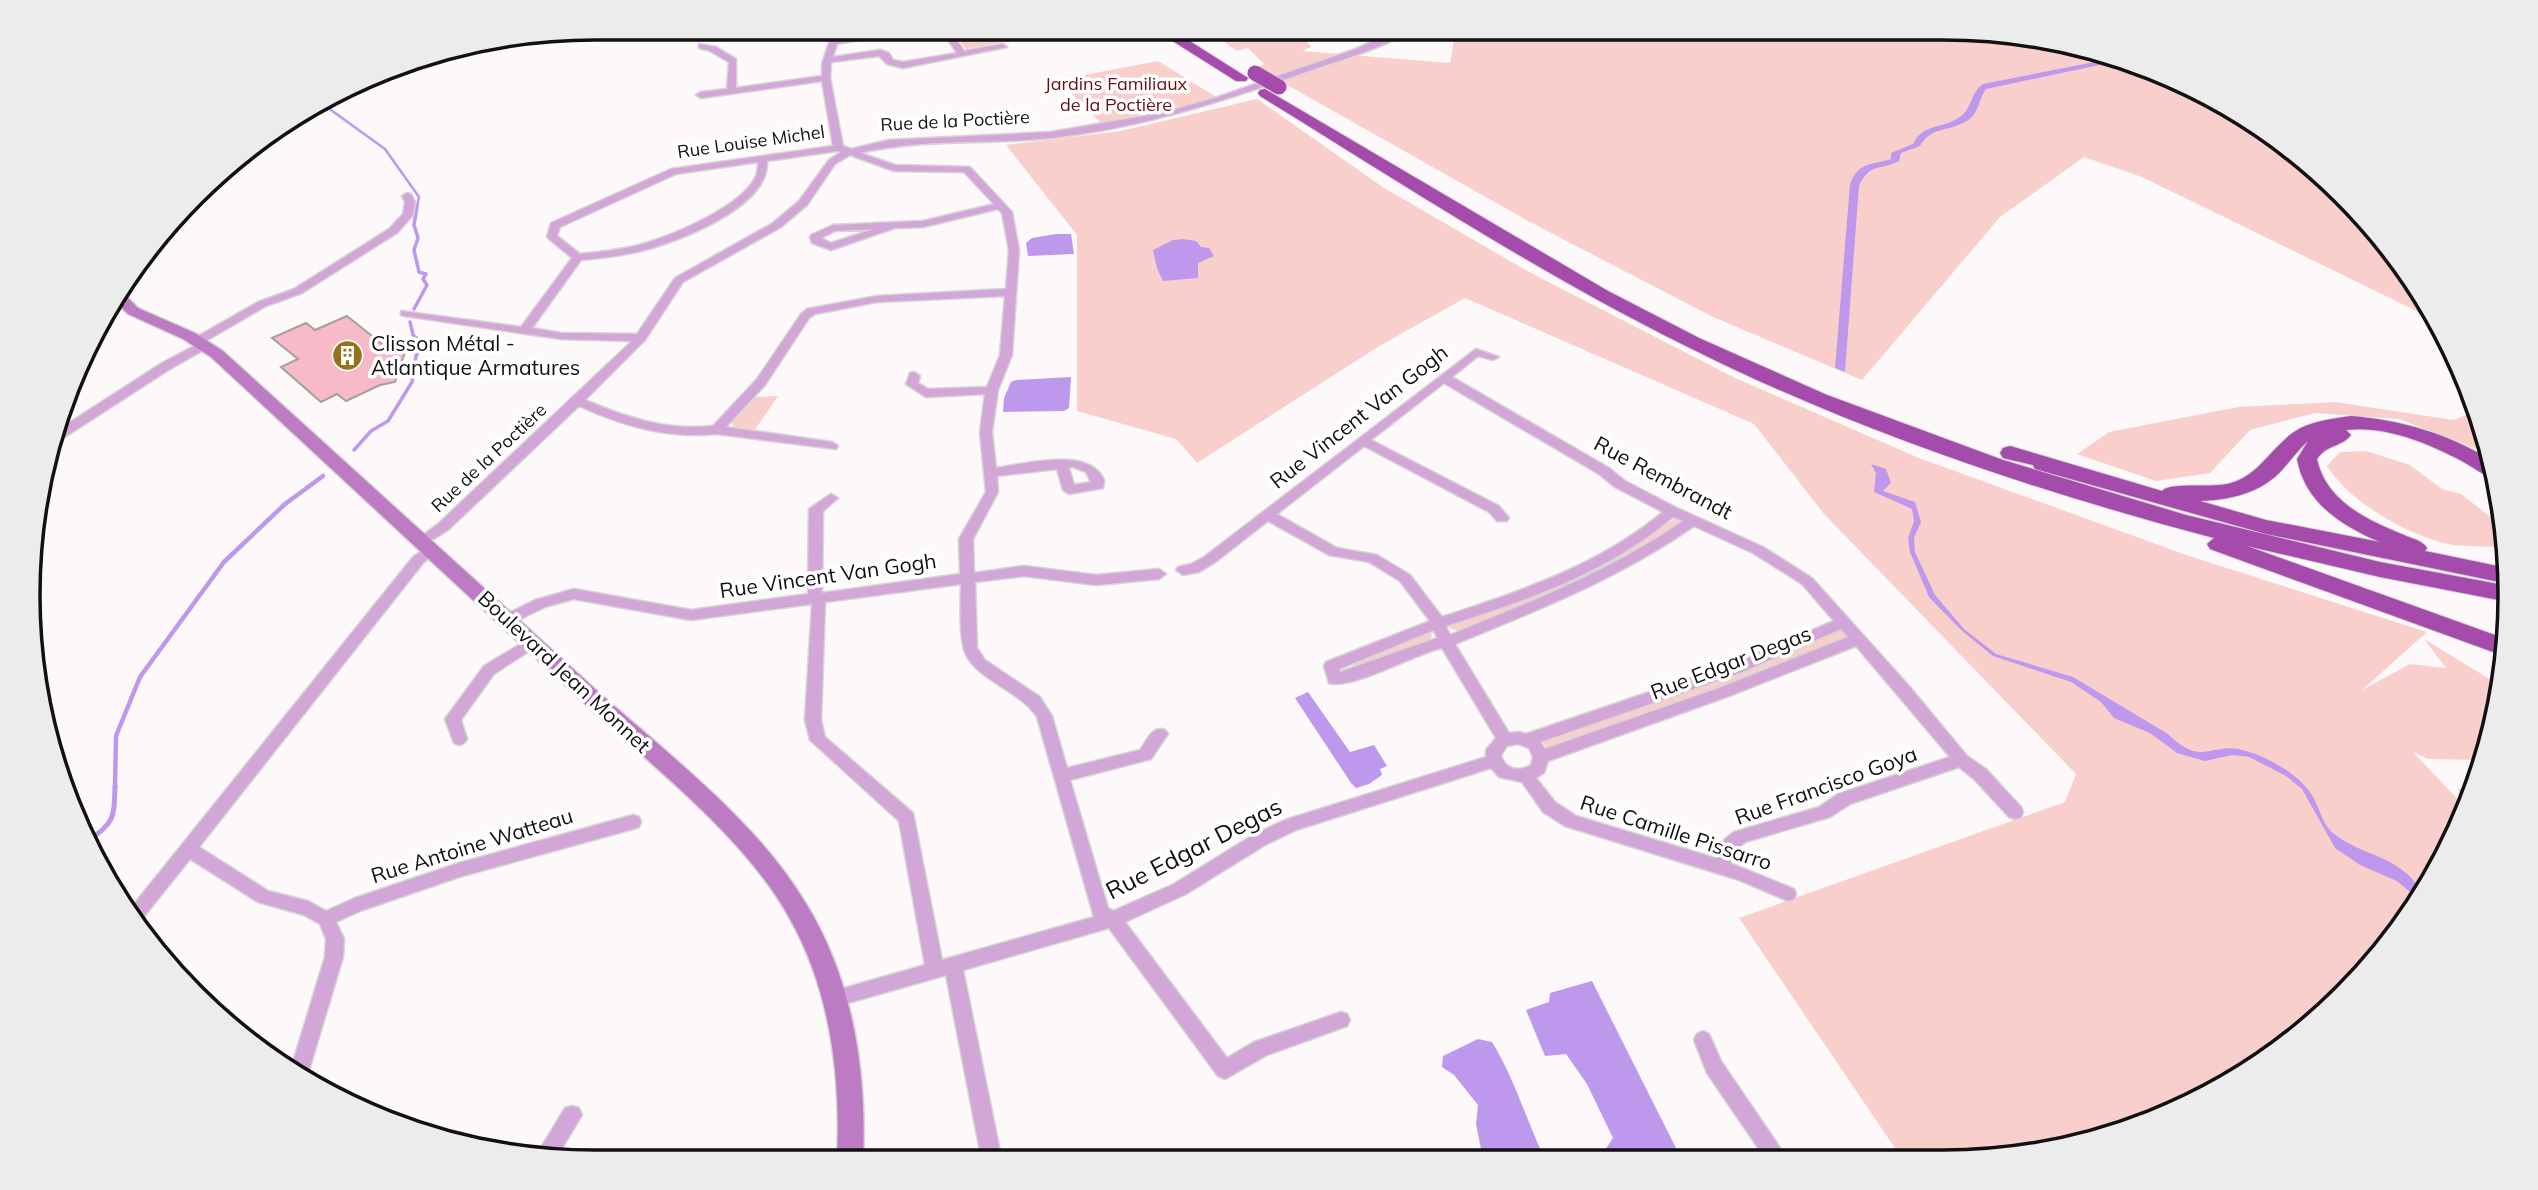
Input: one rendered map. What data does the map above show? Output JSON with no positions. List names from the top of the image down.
{
  "streets": {
    "main road": ["Boulevard Jean Monnet"],
    "street": [
      "Rue de la Poctière",
      "Rue Louise Michel",
      "Rue Vincent Van Gogh",
      "Rue Rembrandt",
      "Rue Edgar Degas",
      "Rue Francisco Goya",
      "Rue Camille Pissarro",
      "Rue Antoine Watteau"
    ]
  },
  "crossings": [
    ["Rue de la Poctière", "Rue Louise Michel"],
    ["Rue de la Poctière", "Boulevard Jean Monnet"],
    ["Rue Vincent Van Gogh", "Rue Rembrandt"],
    ["Rue Vincent Van Gogh", "Boulevard Jean Monnet"],
    ["Rue Rembrandt", "Rue Edgar Degas"],
    ["Rue Rembrandt", "Rue Francisco Goya"],
    ["Rue Edgar Degas", "Boulevard Jean Monnet"],
    ["Rue Edgar Degas", "Rue Camille Pissarro"],
    ["Rue Francisco Goya", "Rue Camille Pissarro"]
  ],
  "parks": ["Jardins Familiaux de la Poctière"],
  "places": {
    "building": ["Clisson Métal - Atlantique Armatures"]
  }
}
